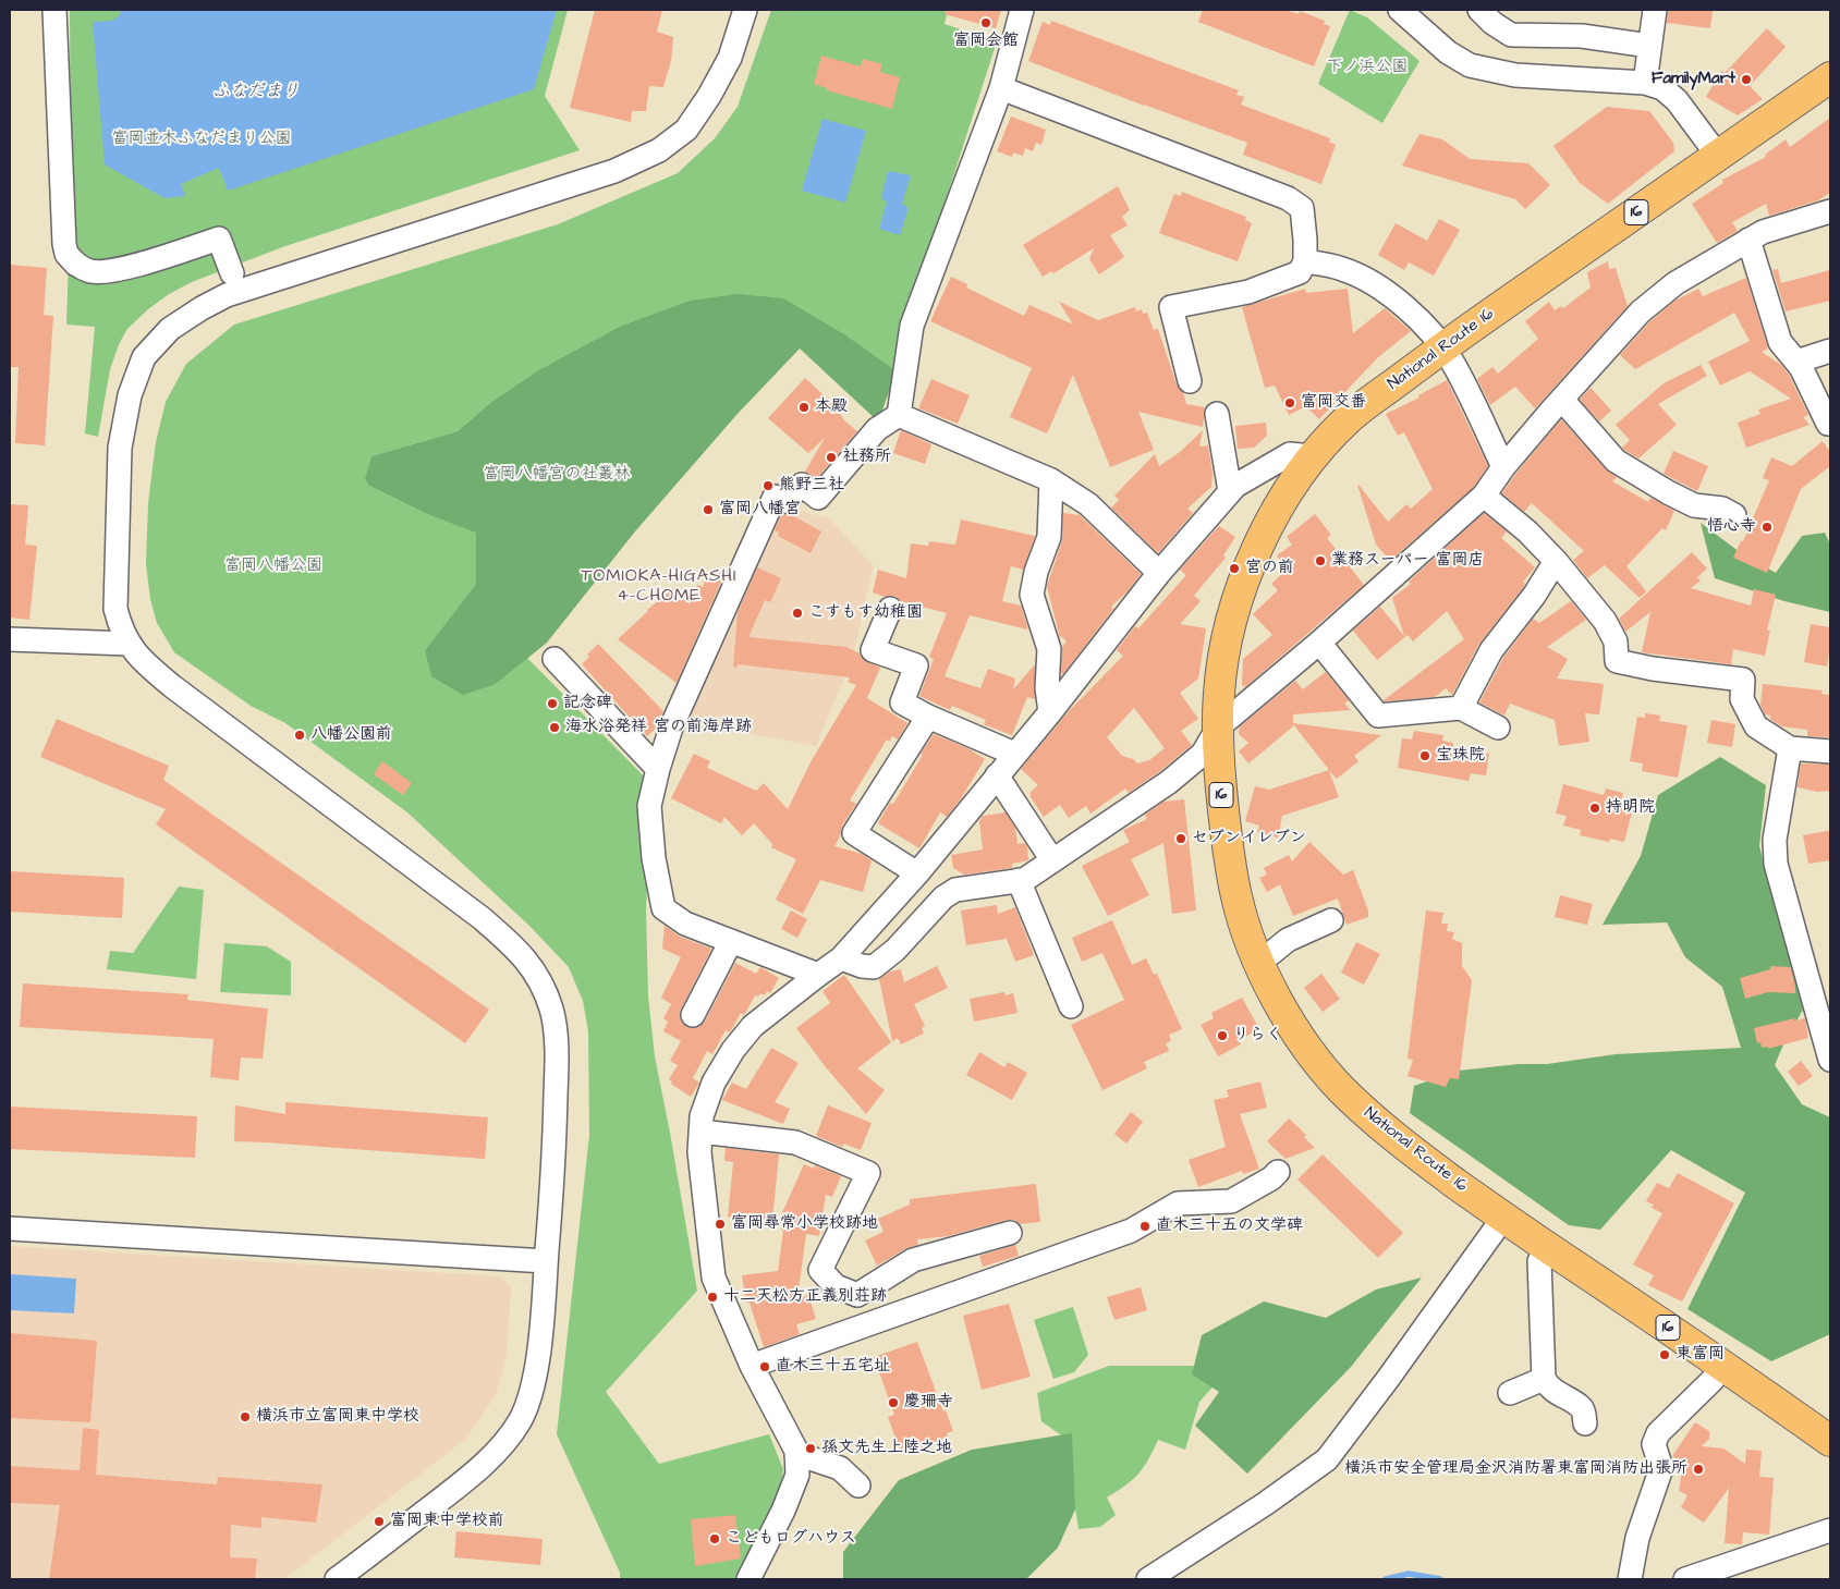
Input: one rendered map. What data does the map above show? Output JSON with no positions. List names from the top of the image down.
{
  "streets": {
    "highway": ["16", "National Route 16"]
  },
  "districts": ["TOMIOKA-HIGASHI 4-CHOME"],
  "water": ["ふなだまり"],
  "parks": [
    "下ノ浜公園",
    "富岡並木ふなだまり公園",
    "富岡八幡宮の社叢林",
    "富岡八幡公園"
  ],
  "places": [
    "富岡会館",
    "FamilyMart",
    "富岡交番",
    "本殿",
    "社務所",
    "熊野三社",
    "富岡八幡宮",
    "悟心寺",
    "業務スーパー 富岡店",
    "宮の前",
    "こすもす幼稚園",
    "記念碑",
    "海水浴発祥 宮の前海岸跡",
    "八幡公園前",
    "宝珠院",
    "持明院",
    "セブンイレブン",
    "りらく",
    "富岡尋常小学校跡地",
    "直木三十五の文学碑",
    "十二天松方正義別荘跡",
    "東富岡",
    "直木三十五宅址",
    "慶珊寺",
    "横浜市立富岡東中学校",
    "孫文先生上陸之地",
    "横浜市安全管理局金沢消防署東富岡消防出張所",
    "富岡東中学校前",
    "こどもログハウス"
  ]
}
